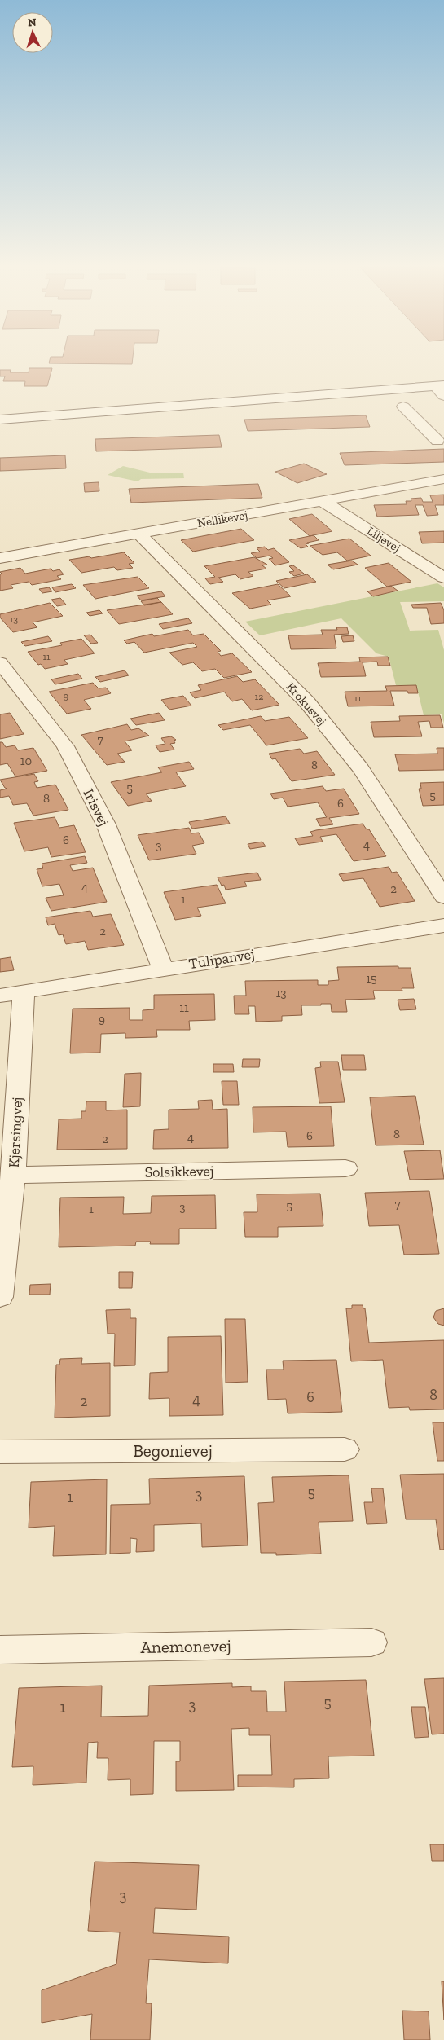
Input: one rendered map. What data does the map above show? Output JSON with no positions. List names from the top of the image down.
{
  "streets": {
    "street": [
      "Nellikevej",
      "Liljevej",
      "Krokusvej",
      "Irisvej",
      "Tulipanvej",
      "Kjersingvej",
      "Solsikkevej",
      "Begonievej",
      "Anemonevej"
    ]
  },
  "crossings": [
    ["Nellikevej", "Liljevej"],
    ["Nellikevej", "Krokusvej"],
    ["Irisvej", "Tulipanvej"],
    ["Tulipanvej", "Kjersingvej"],
    ["Kjersingvej", "Solsikkevej"]
  ],
  "house_numbers": [
    "13",
    "11",
    "9",
    "12",
    "11",
    "7",
    "10",
    "8",
    "5",
    "5",
    "8",
    "6",
    "6",
    "4",
    "3",
    "4",
    "2",
    "1",
    "2",
    "15",
    "13",
    "11",
    "9",
    "8",
    "6",
    "4",
    "2",
    "7",
    "5",
    "3",
    "1",
    "8",
    "6",
    "4",
    "2",
    "5",
    "3",
    "1",
    "5",
    "3",
    "1",
    "3"
  ],
  "north": "top"
}
